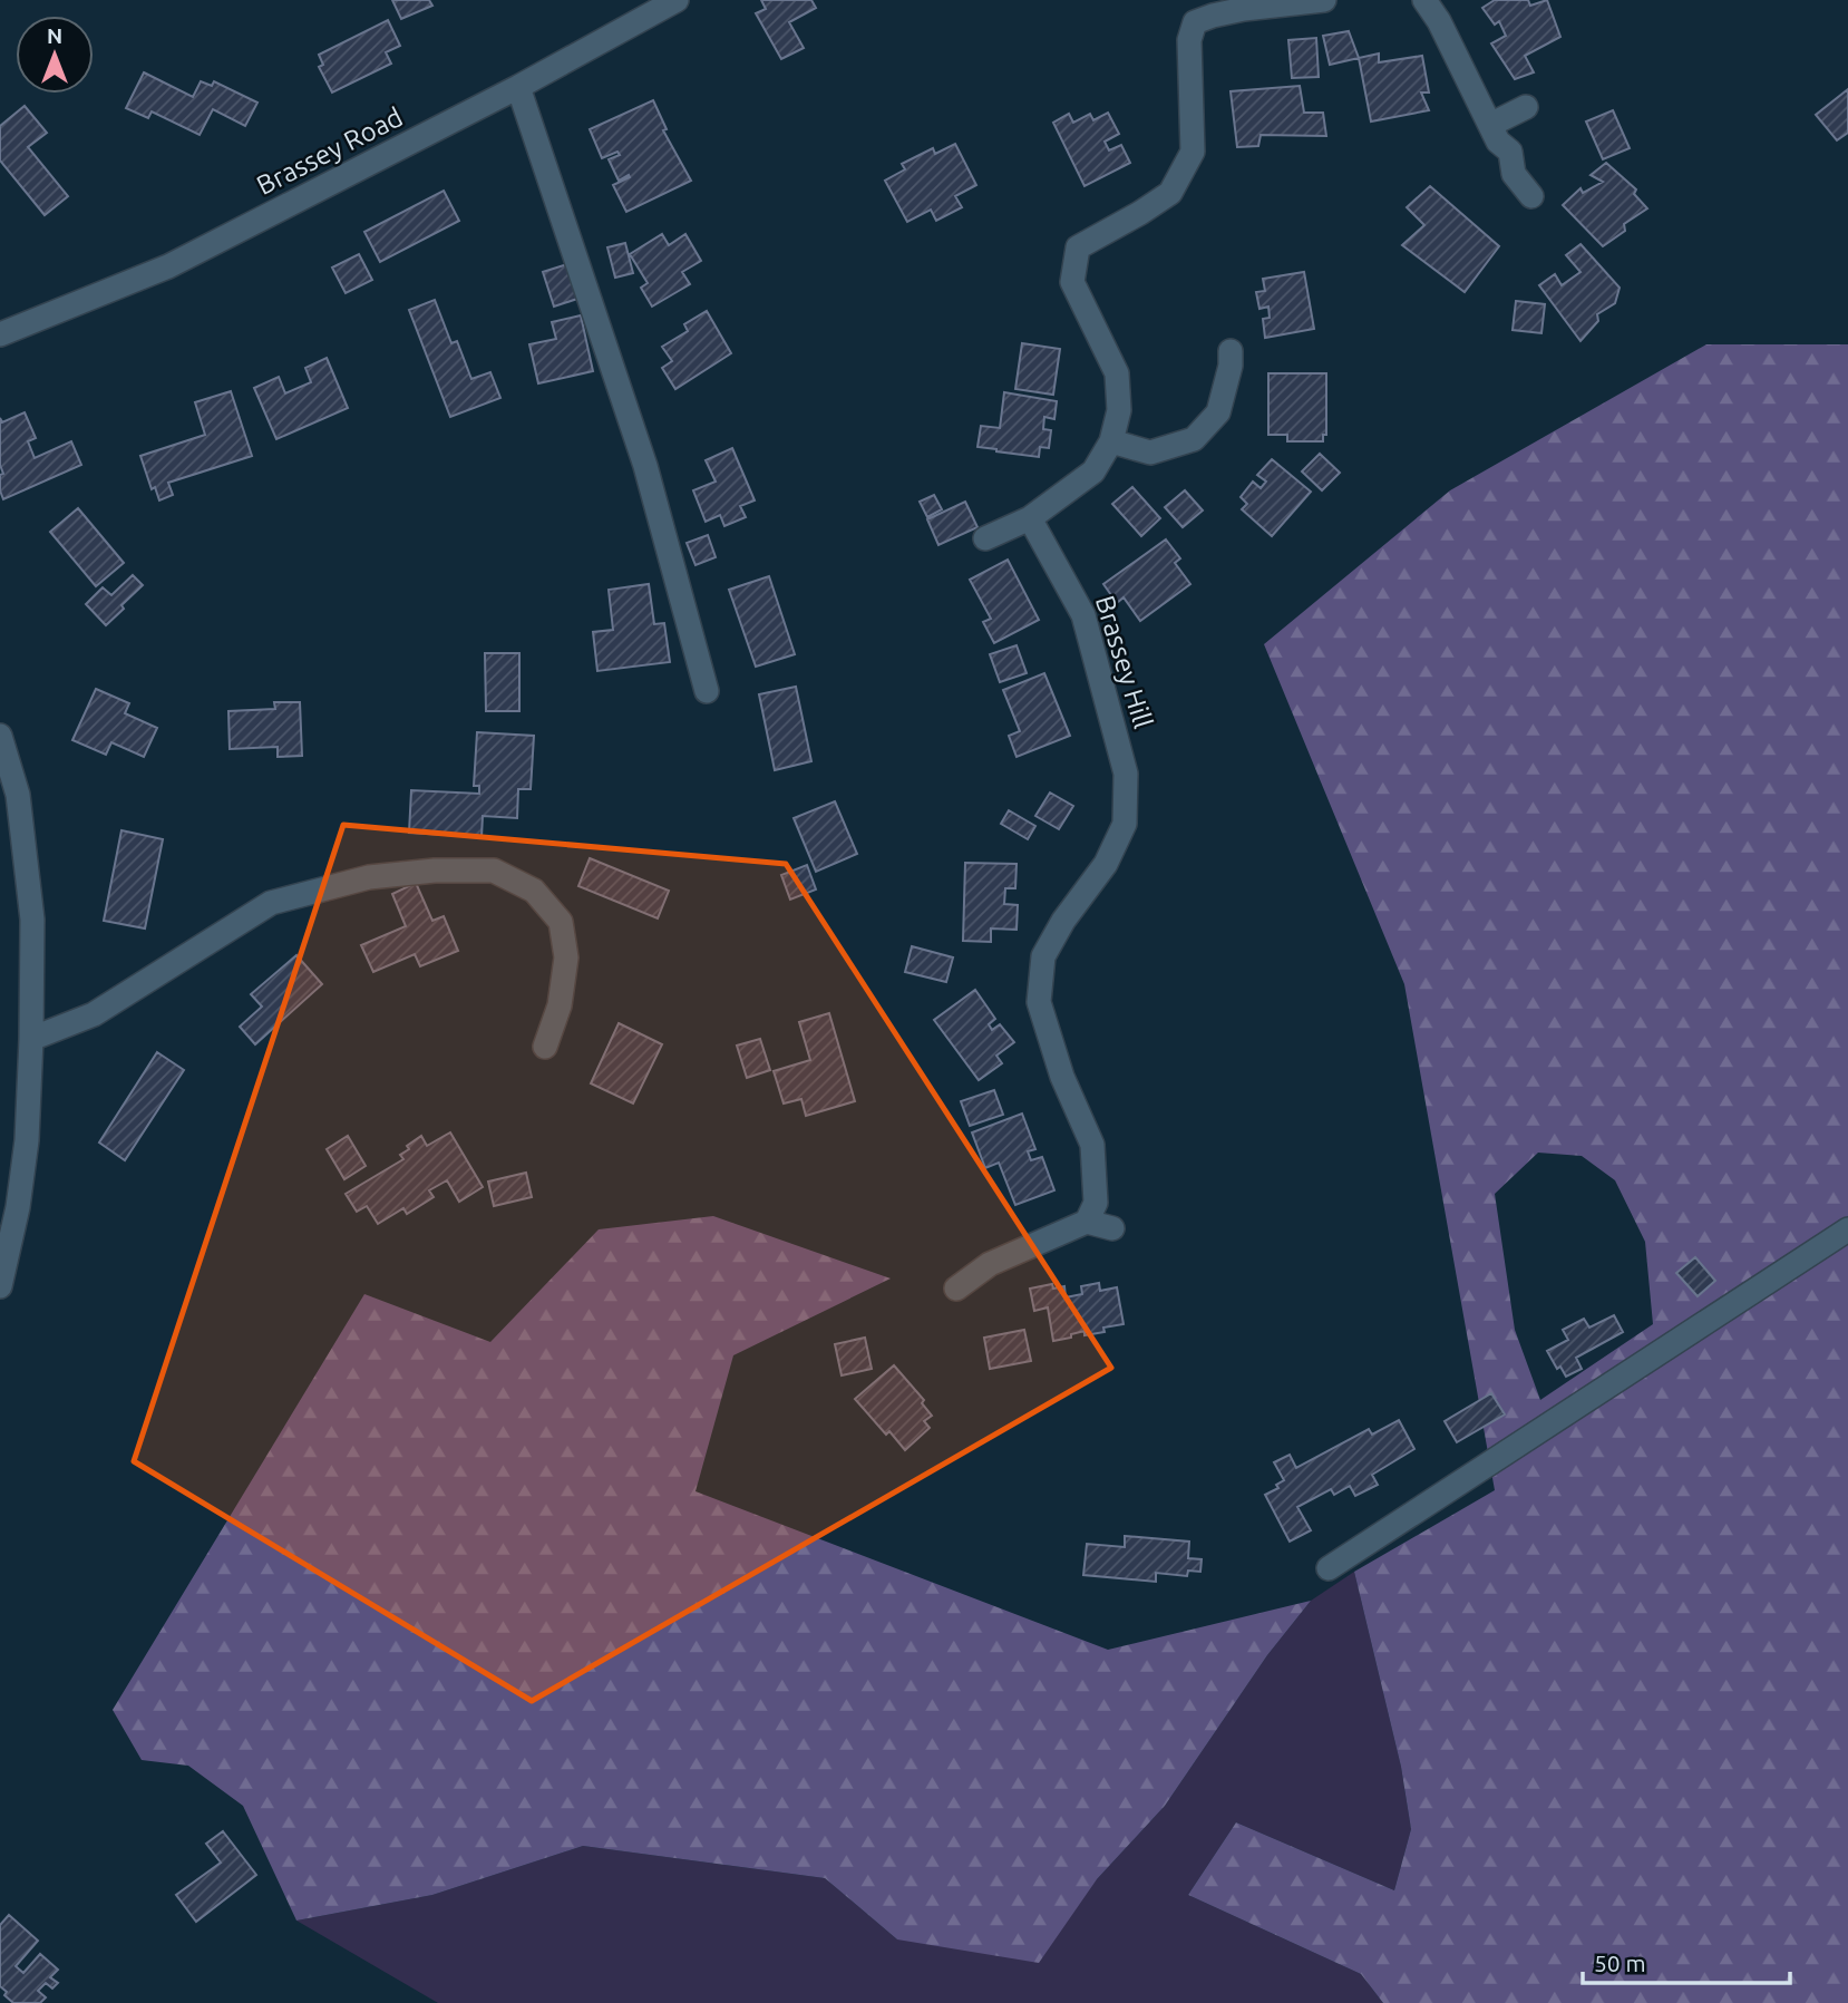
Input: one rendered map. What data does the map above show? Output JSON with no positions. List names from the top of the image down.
{
  "streets": {
    "street": ["Brassey Road", "Brassey Hill"]
  },
  "scale_bar": "50 m",
  "north": "top"
}
